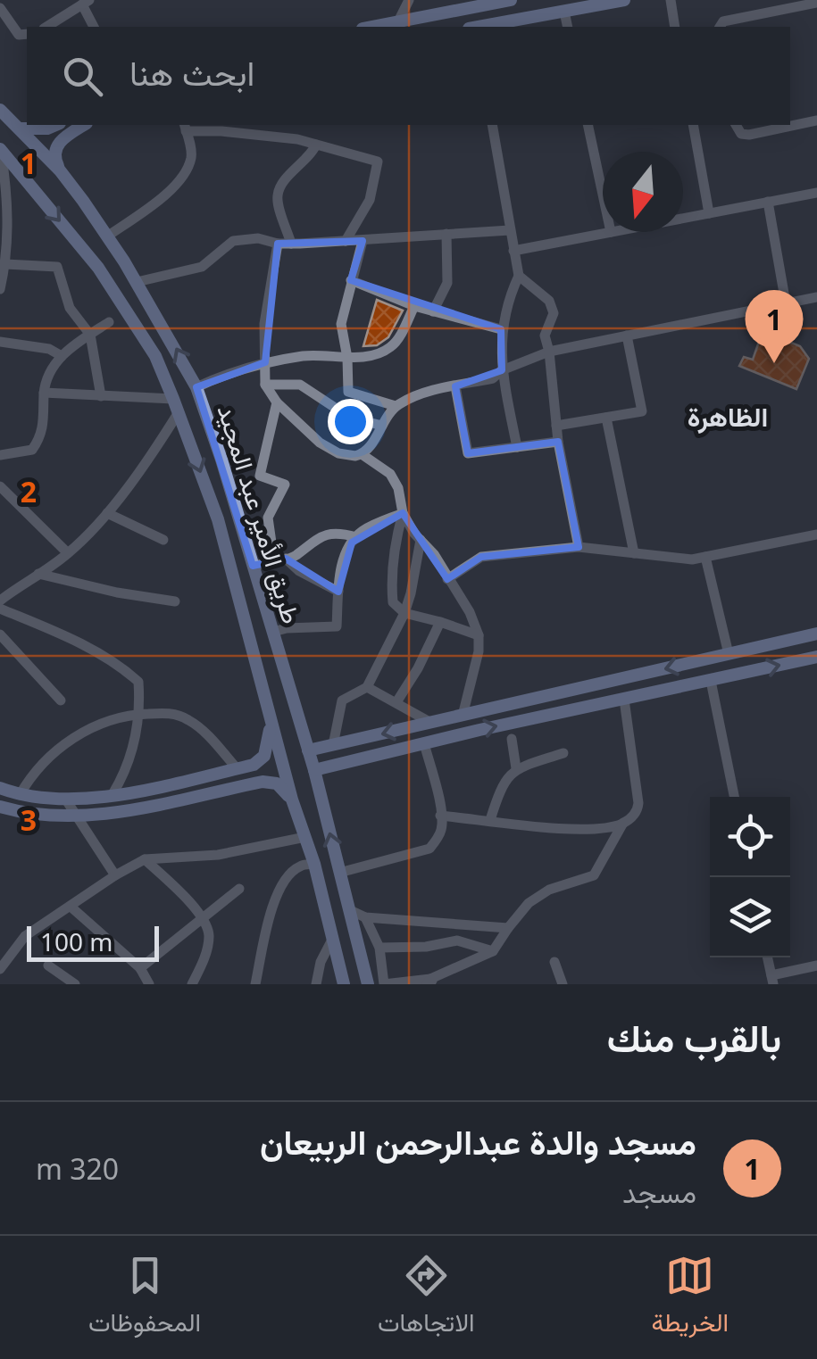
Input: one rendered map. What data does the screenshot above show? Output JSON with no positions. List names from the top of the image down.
{
  "streets": {
    "main road": ["طريق الأمير عبد المجيد"]
  },
  "districts": ["الظاهرة"],
  "scale_bar": "100 m",
  "north": "bottom",
  "page": {
    "search": "ابحث هنا",
    "pins": "1",
    "scale": "100 m",
    "heading": "بالقرب منك",
    "list": [
      {
        "mark": "1",
        "name": "مسجد والدة عبدالرحمن الربيعان",
        "note": "مسجد",
        "value": "320 m"
      }
    ],
    "nav": ["الخريطة", "الاتجاهات", "المحفوظات"]
  },
  "grid": {
    "rows": ["1", "2", "3"]
  }
}
